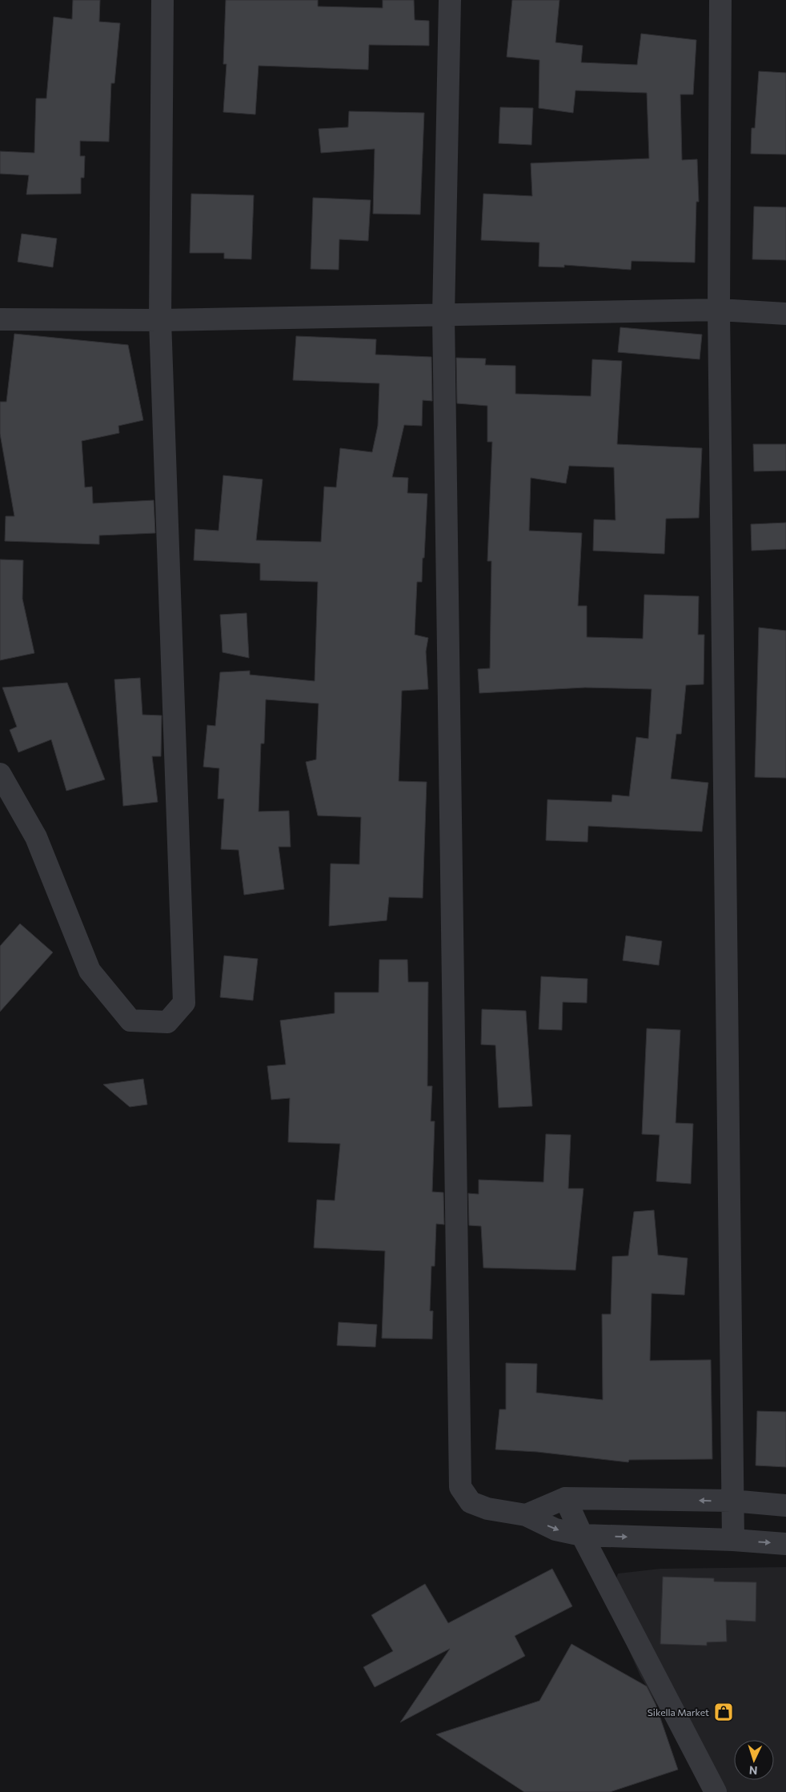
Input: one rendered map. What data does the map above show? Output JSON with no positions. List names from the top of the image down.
{
  "places": {
    "shop": ["Sikella Market"]
  },
  "north": "bottom"
}
